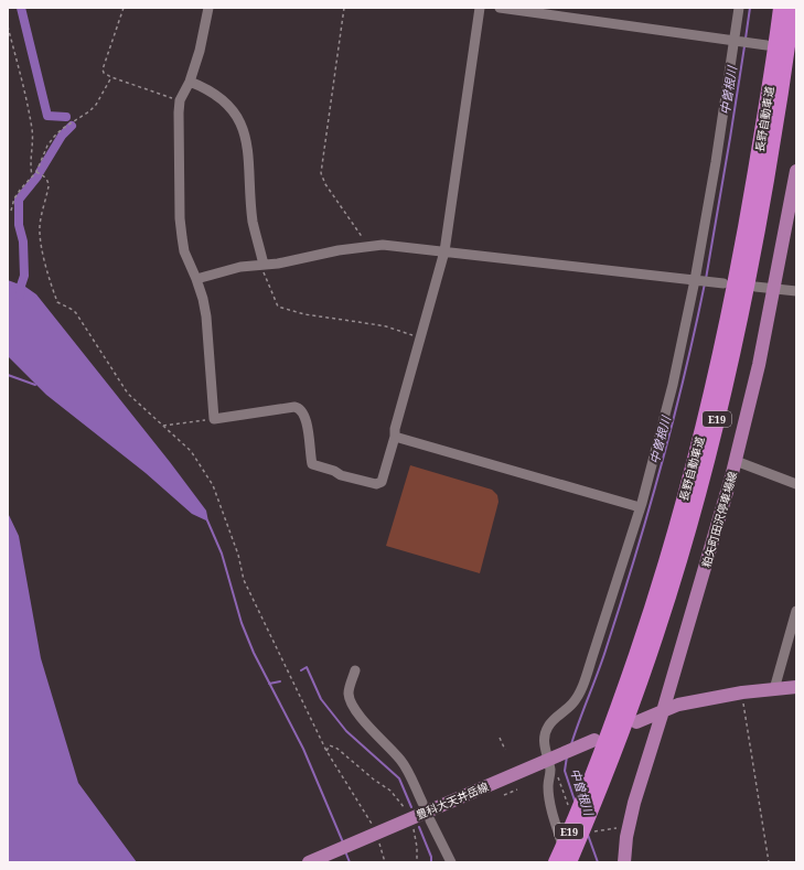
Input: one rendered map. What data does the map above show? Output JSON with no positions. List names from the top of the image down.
{
  "streets": {
    "highway": ["長野自動車道", "E19"],
    "main road": ["粕矢町田沢停車場線", "豊科大天井岳線"]
  },
  "water": ["中曽根川"]
}
